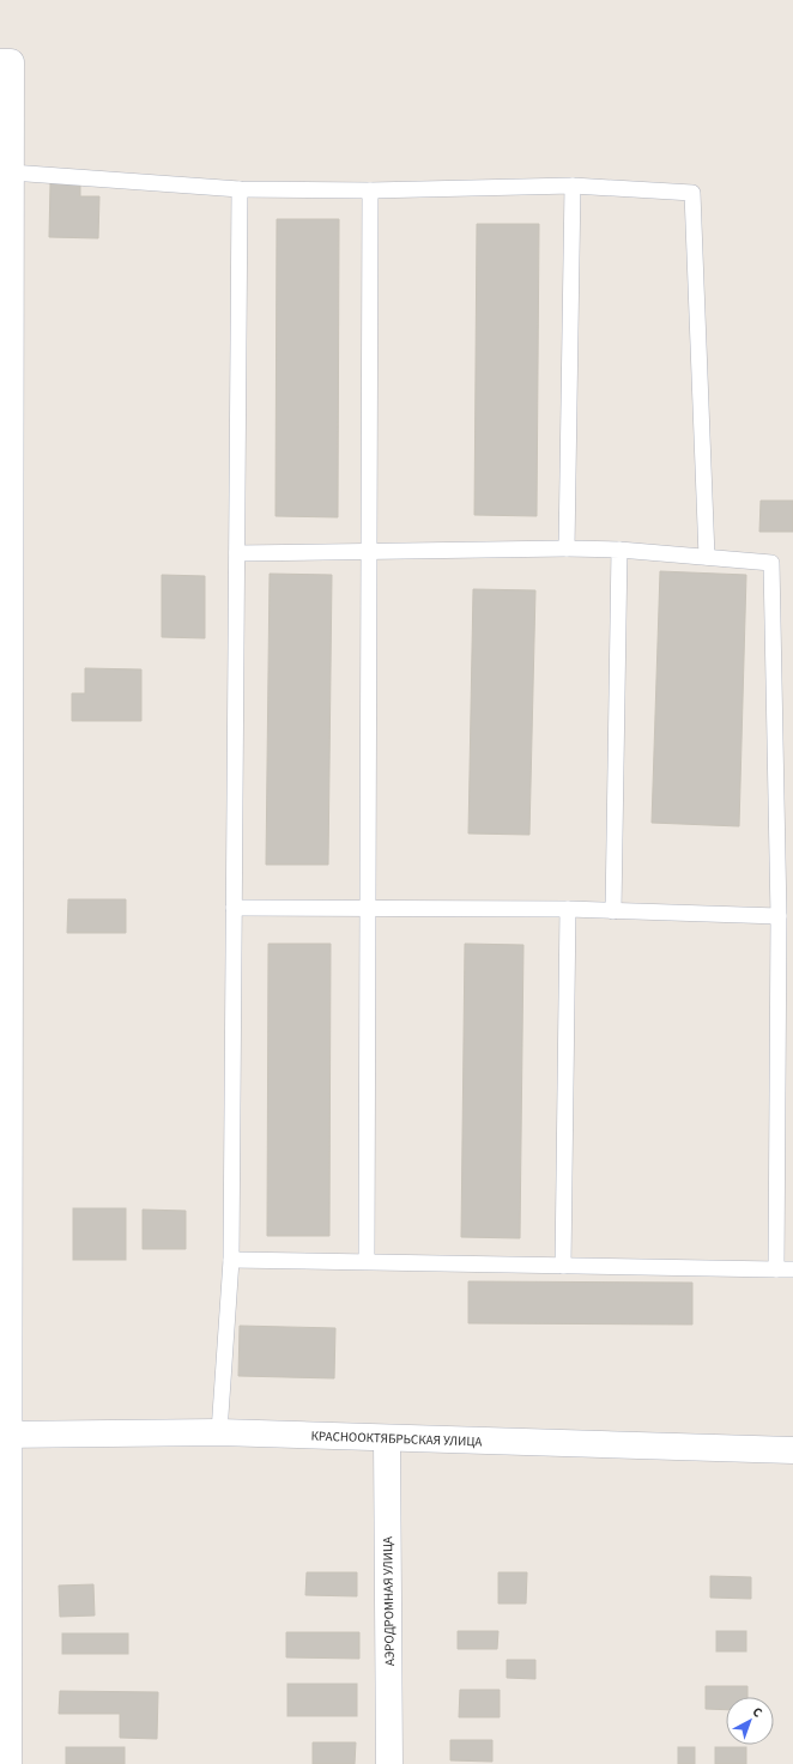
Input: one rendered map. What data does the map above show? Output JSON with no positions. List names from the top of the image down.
{
  "streets": {
    "street": ["КРАСНООКТЯБРЬСКАЯ УЛИЦА", "АЭРОДРОМНАЯ УЛИЦА"]
  },
  "crossings": [
    ["КРАСНООКТЯБРЬСКАЯ УЛИЦА", "АЭРОДРОМНАЯ УЛИЦА"]
  ],
  "north": "top right"
}
